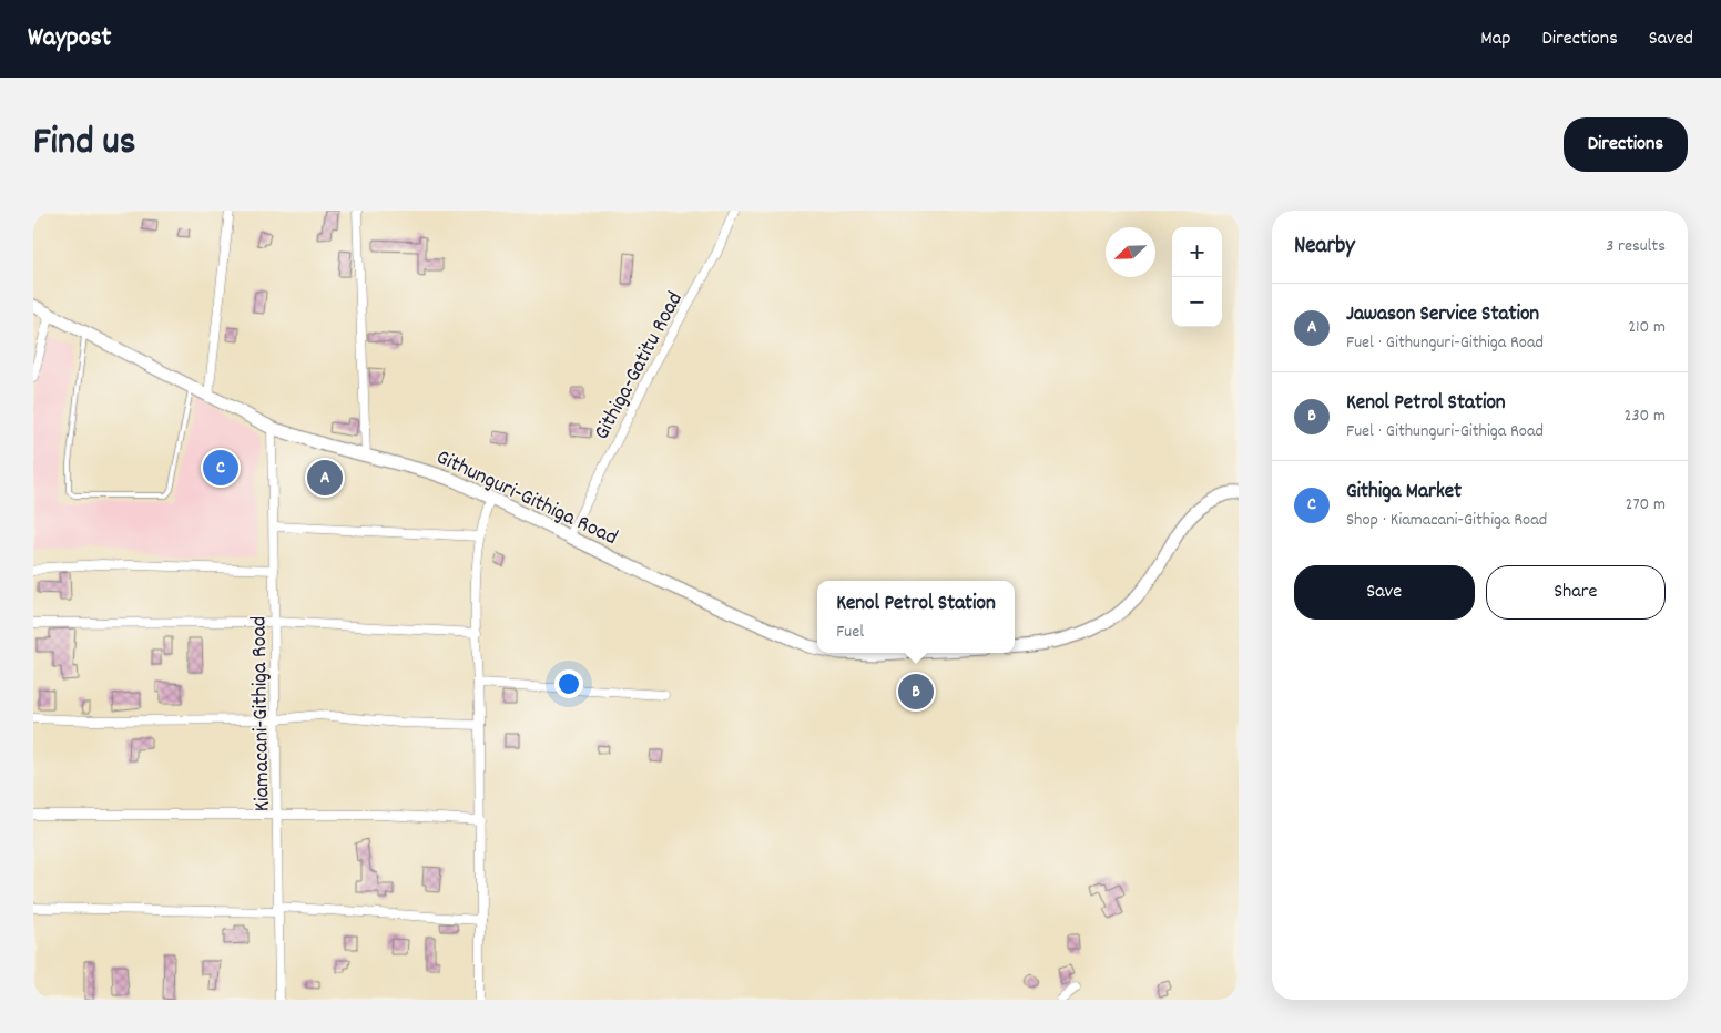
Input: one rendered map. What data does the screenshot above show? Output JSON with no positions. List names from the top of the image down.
{
  "streets": {
    "street": ["Githiga-Gatitu Road", "Githunguri-Githiga Road", "Kiamacani-Githiga Road"]
  },
  "crossings": [
    ["Githiga-Gatitu Road", "Githunguri-Githiga Road"],
    ["Githunguri-Githiga Road", "Kiamacani-Githiga Road"]
  ],
  "north": "bottom left",
  "page": {
    "header": "Waypost",
    "nav": ["Map", "Directions", "Saved"],
    "title": "Find us",
    "buttons": [
      "Directions",
      ["Save", "Share"]
    ],
    "heading": ["Nearby", "3 results"],
    "map_buttons": ["+", "−"],
    "list": [
      {
        "mark": "A",
        "name": "Jawason Service Station",
        "note": "Fuel · Githunguri-Githiga Road",
        "value": "210 m"
      },
      {
        "mark": "B",
        "name": "Kenol Petrol Station",
        "note": "Fuel · Githunguri-Githiga Road",
        "value": "230 m"
      },
      {
        "mark": "C",
        "name": "Githiga Market",
        "note": "Shop · Kiamacani-Githiga Road",
        "value": "270 m"
      }
    ],
    "pins": ["C", "A", "B"],
    "popup": ["Kenol Petrol Station", "Fuel"]
  }
}
